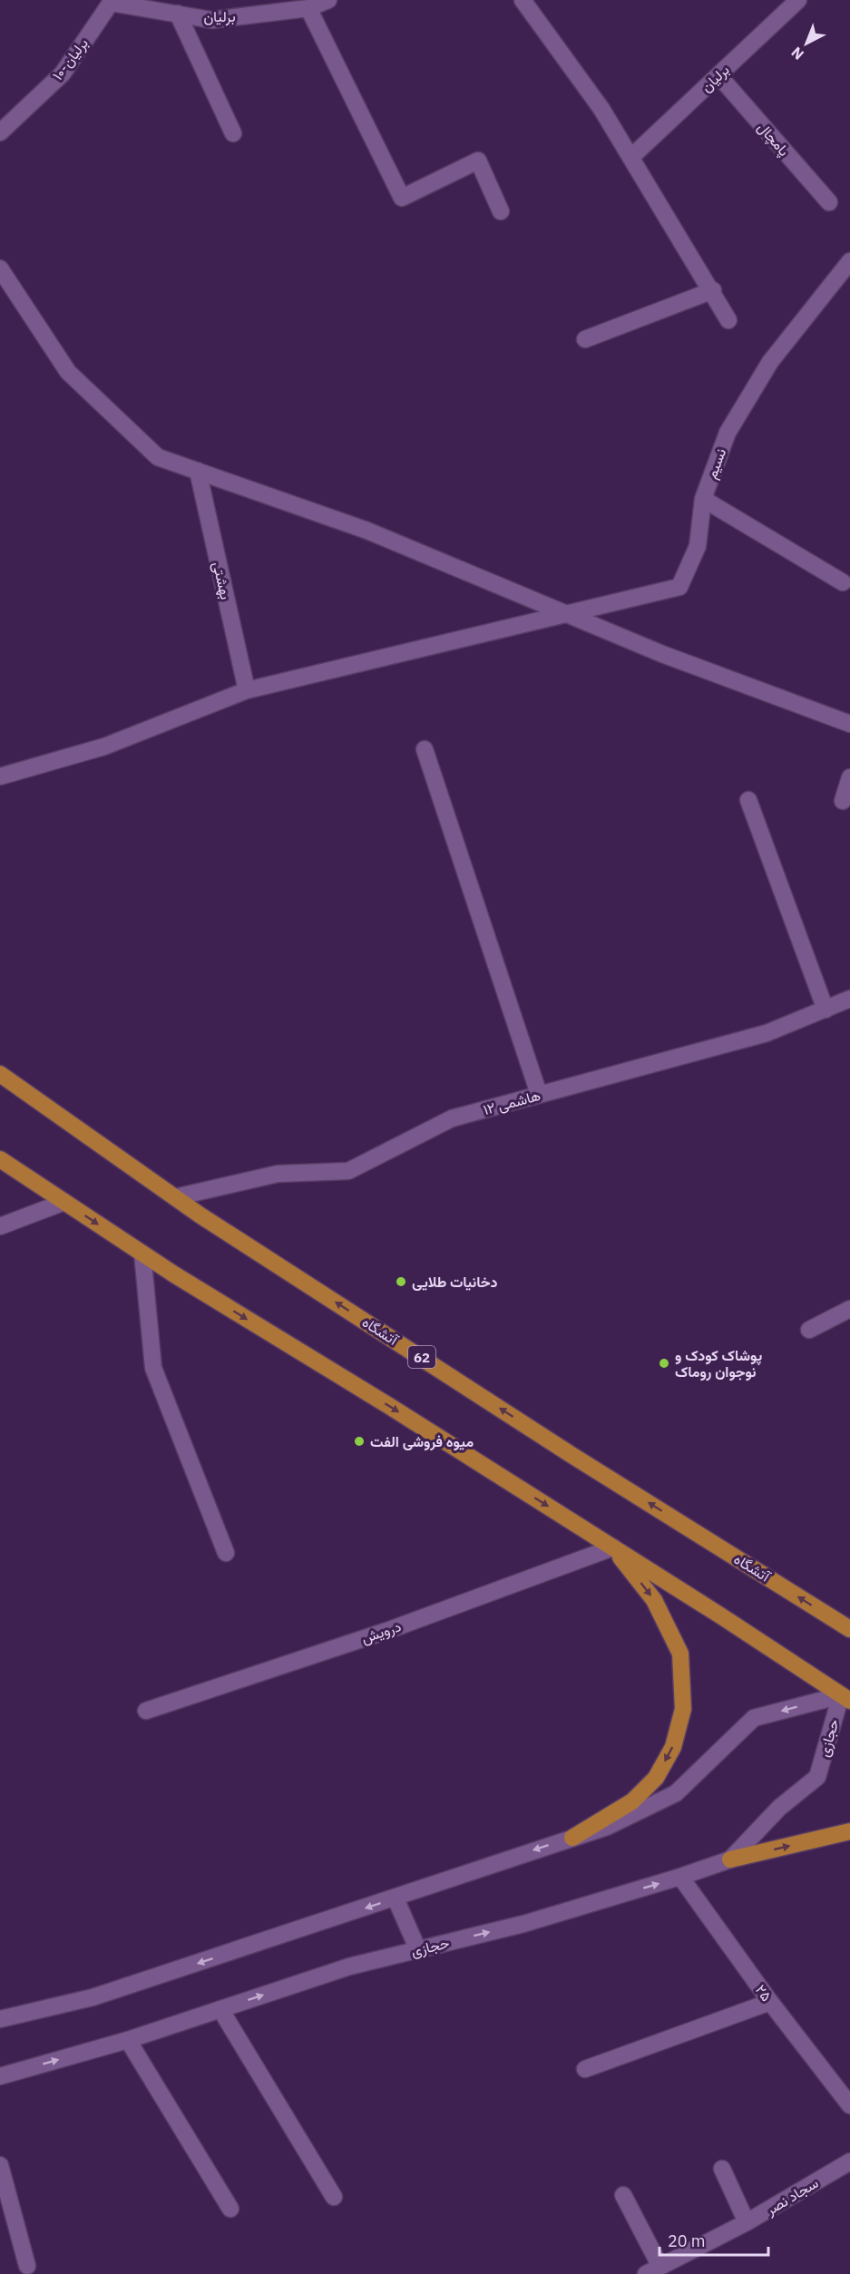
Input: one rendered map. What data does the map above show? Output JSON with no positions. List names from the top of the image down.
{
  "streets": {
    "main road": ["آتشگاه", "62"],
    "street": [
      "برلیان",
      "۱۰-برلیان",
      "پامچال",
      "نسیم",
      "بهشتی",
      "۱۲ هاشمی",
      "درویش",
      "حجازی",
      "۲۵",
      "سجاد نصر"
    ]
  },
  "crossings": [
    ["برلیان", "۱۰-برلیان"],
    ["برلیان", "پامچال"],
    ["۱۲ هاشمی", "آتشگاه"],
    ["حجازی", "۲۵"]
  ],
  "places": ["دخانیات طلایی", "پوشاک کودک و نوجوان روماک", "میوه فروشی الفت"],
  "scale_bar": "20 m",
  "north": "bottom left"
}
